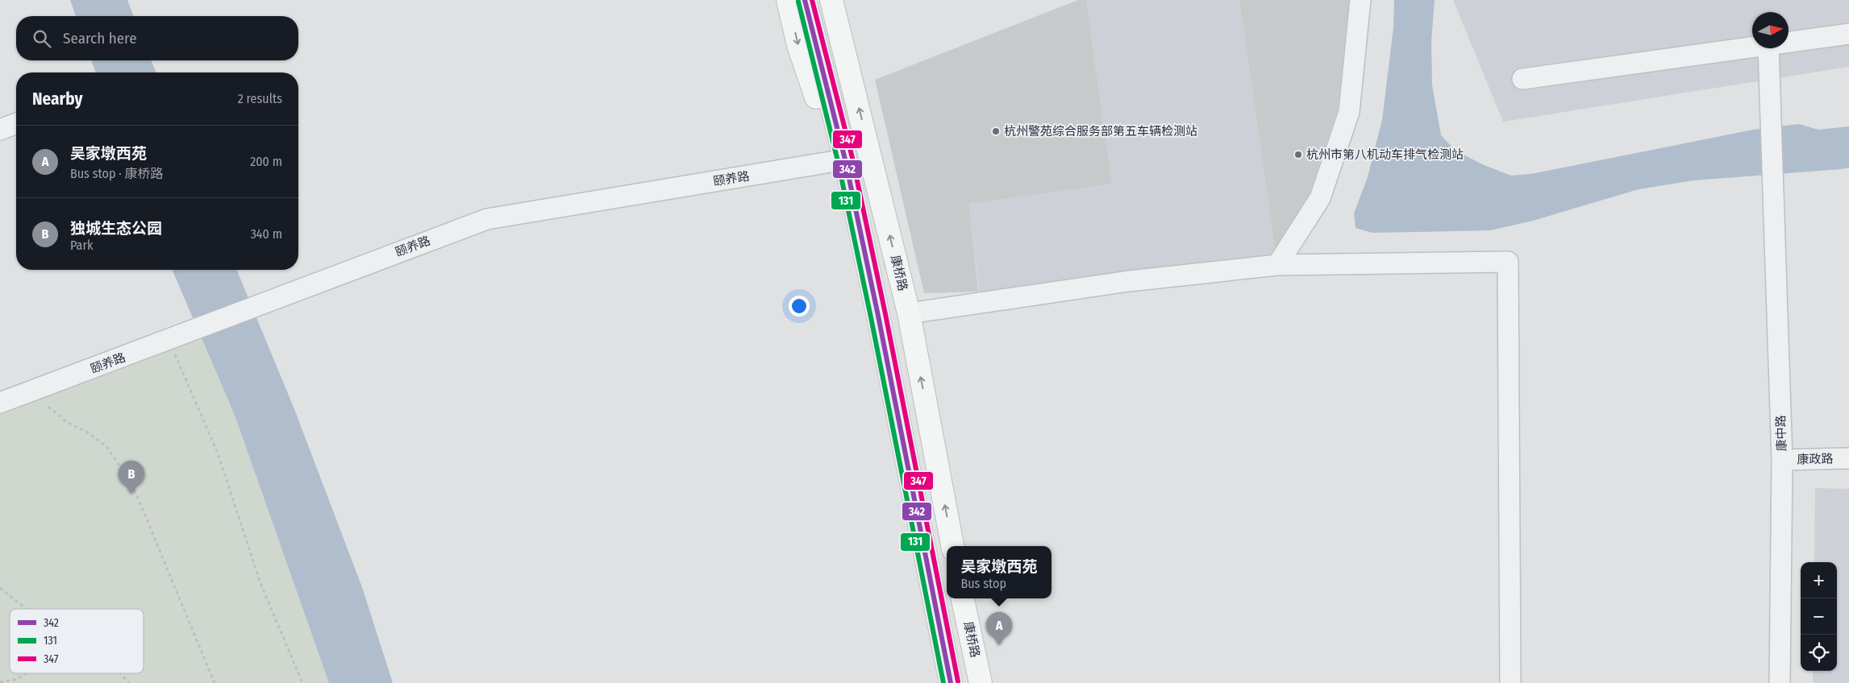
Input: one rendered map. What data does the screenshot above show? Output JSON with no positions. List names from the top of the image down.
{
  "streets": {
    "main road": ["康桥路"],
    "street": ["颐养路", "康中路", "康政路"]
  },
  "crossings": [
    ["康中路", "康政路"]
  ],
  "places": ["杭州警苑综合服务部第五车辆检测站", "杭州市第八机动车排气检测站"],
  "lines": ["transit line 342", "transit line 347", "transit line 131"],
  "legend": ["342", "131", "347"],
  "north": "right",
  "page": {
    "search": "Search here",
    "heading": ["Nearby", "2 results"],
    "list": [
      {
        "mark": "A",
        "name": "吴家墩西苑",
        "note": "Bus stop · 康桥路",
        "value": "200 m"
      },
      {
        "mark": "B",
        "name": "独城生态公园",
        "note": "Park",
        "value": "340 m"
      }
    ],
    "pins": ["B", "A"],
    "popup": ["吴家墩西苑", "Bus stop"],
    "map_buttons": ["+", "−"]
  }
}
